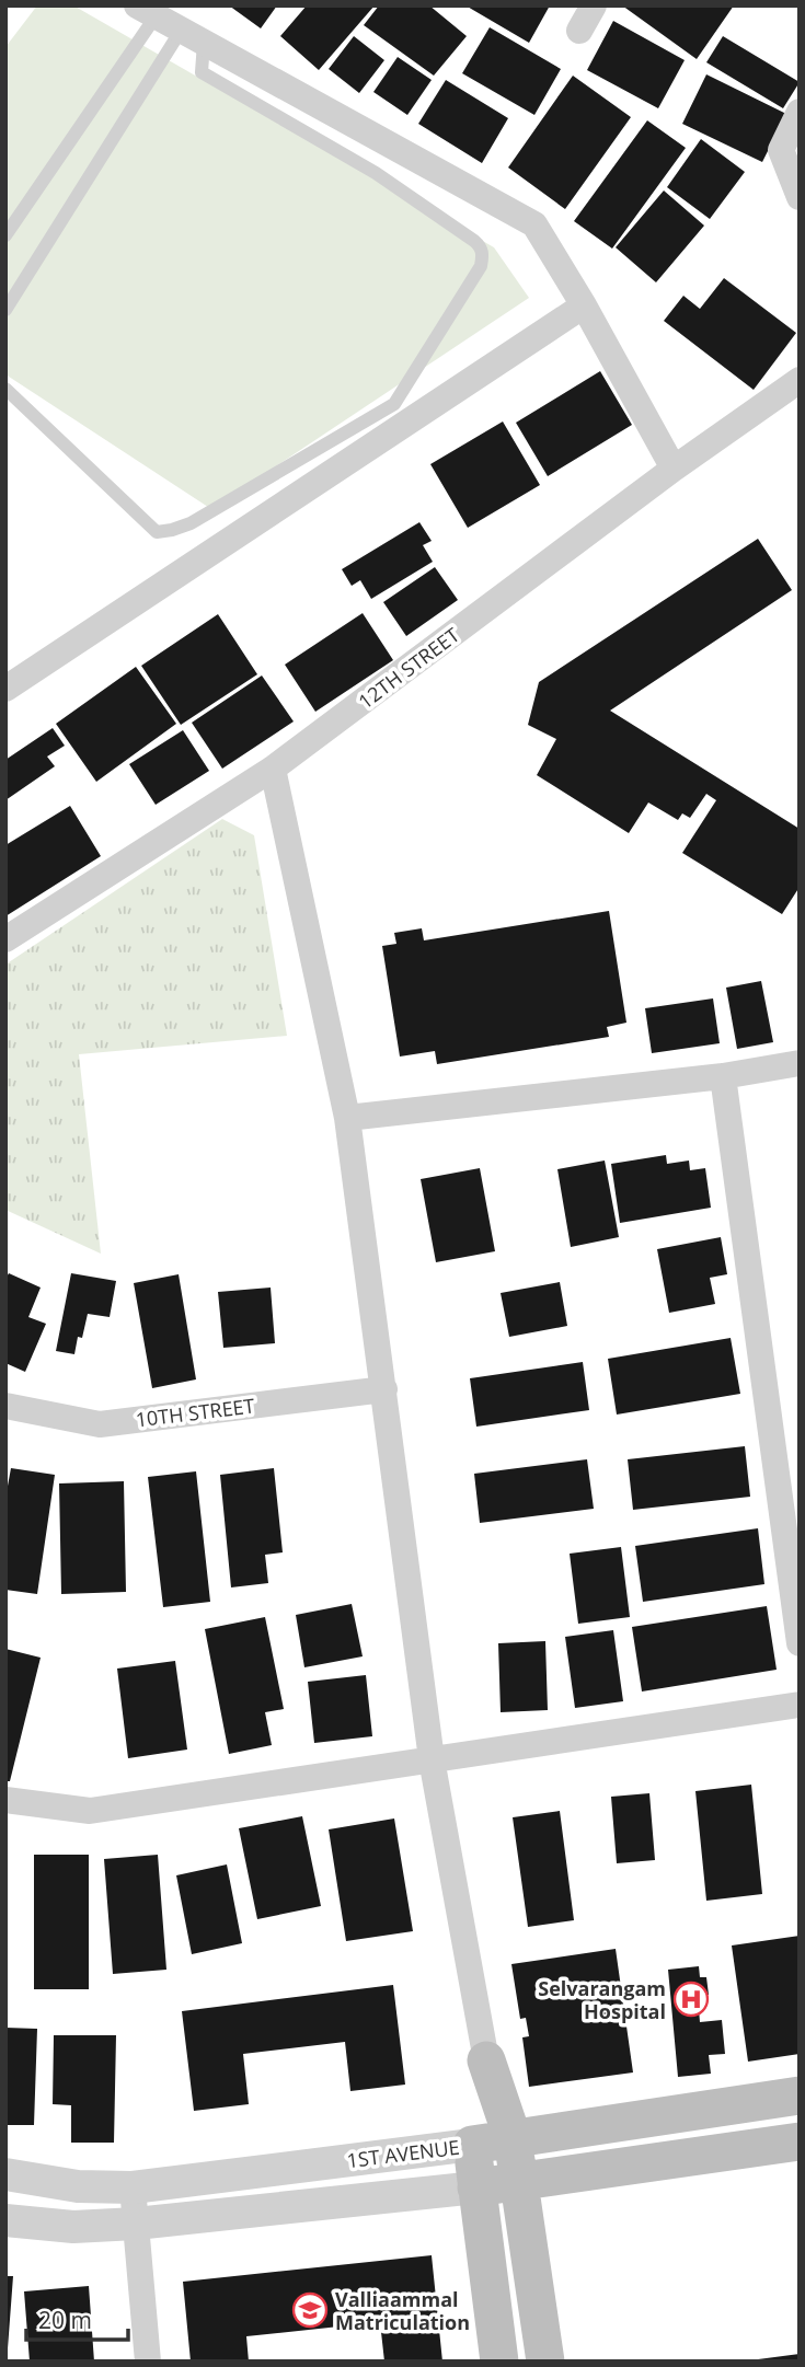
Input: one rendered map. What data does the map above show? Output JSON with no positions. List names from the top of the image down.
{
  "streets": {
    "main road": ["1ST AVENUE"],
    "street": ["12TH STREET", "10TH STREET"]
  },
  "places": {
    "hospital": ["Selvarangam Hospital"],
    "school or university": ["Valliaammal Matriculation"]
  },
  "scale_bar": "20 m"
}
